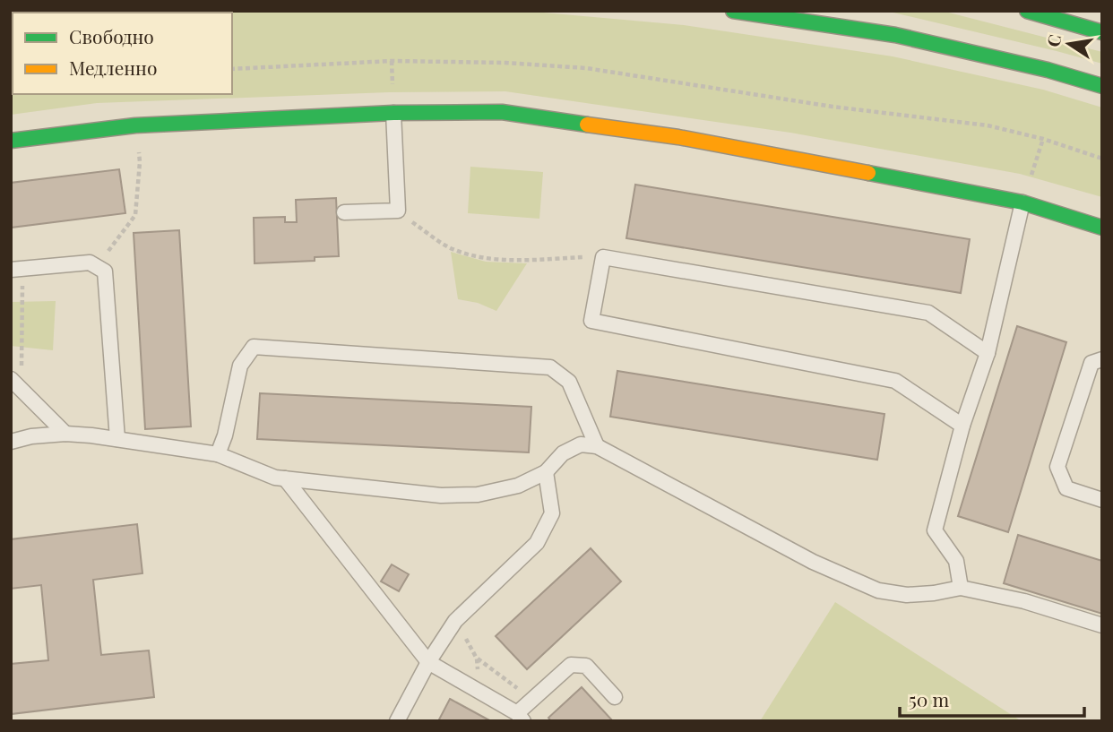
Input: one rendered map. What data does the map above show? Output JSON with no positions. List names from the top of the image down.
{
  "legend": ["Свободно", "Медленно"],
  "scale_bar": "50 m",
  "north": "left"
}
